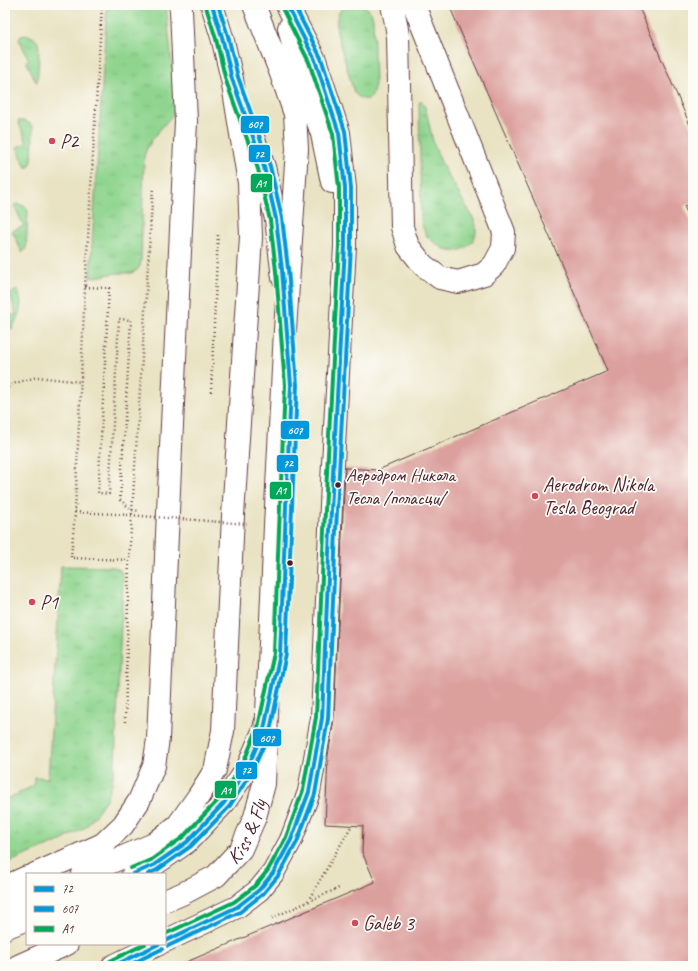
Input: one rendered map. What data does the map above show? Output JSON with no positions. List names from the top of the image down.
{
  "streets": {
    "street": ["Kiss & Fly"]
  },
  "places": [
    "P2",
    "Аеродром Никола Тесла /поласци/",
    "Aerodrom Nikola Tesla Beograd",
    "P1",
    "Galeb 3"
  ],
  "lines": ["transit line 72", "transit line 607", "transit line A1"],
  "legend": ["72", "607", "A1"]
}
